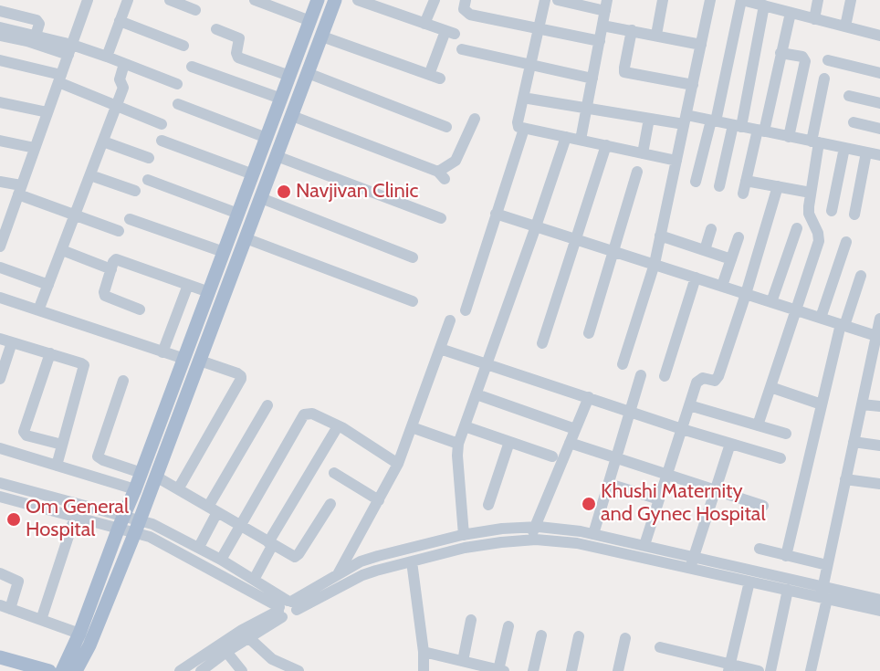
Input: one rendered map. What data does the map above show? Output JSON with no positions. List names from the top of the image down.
{
  "places": ["Navjivan Clinic", "Khushi Maternity and Gynec Hospital", "Om General Hospital"]
}
